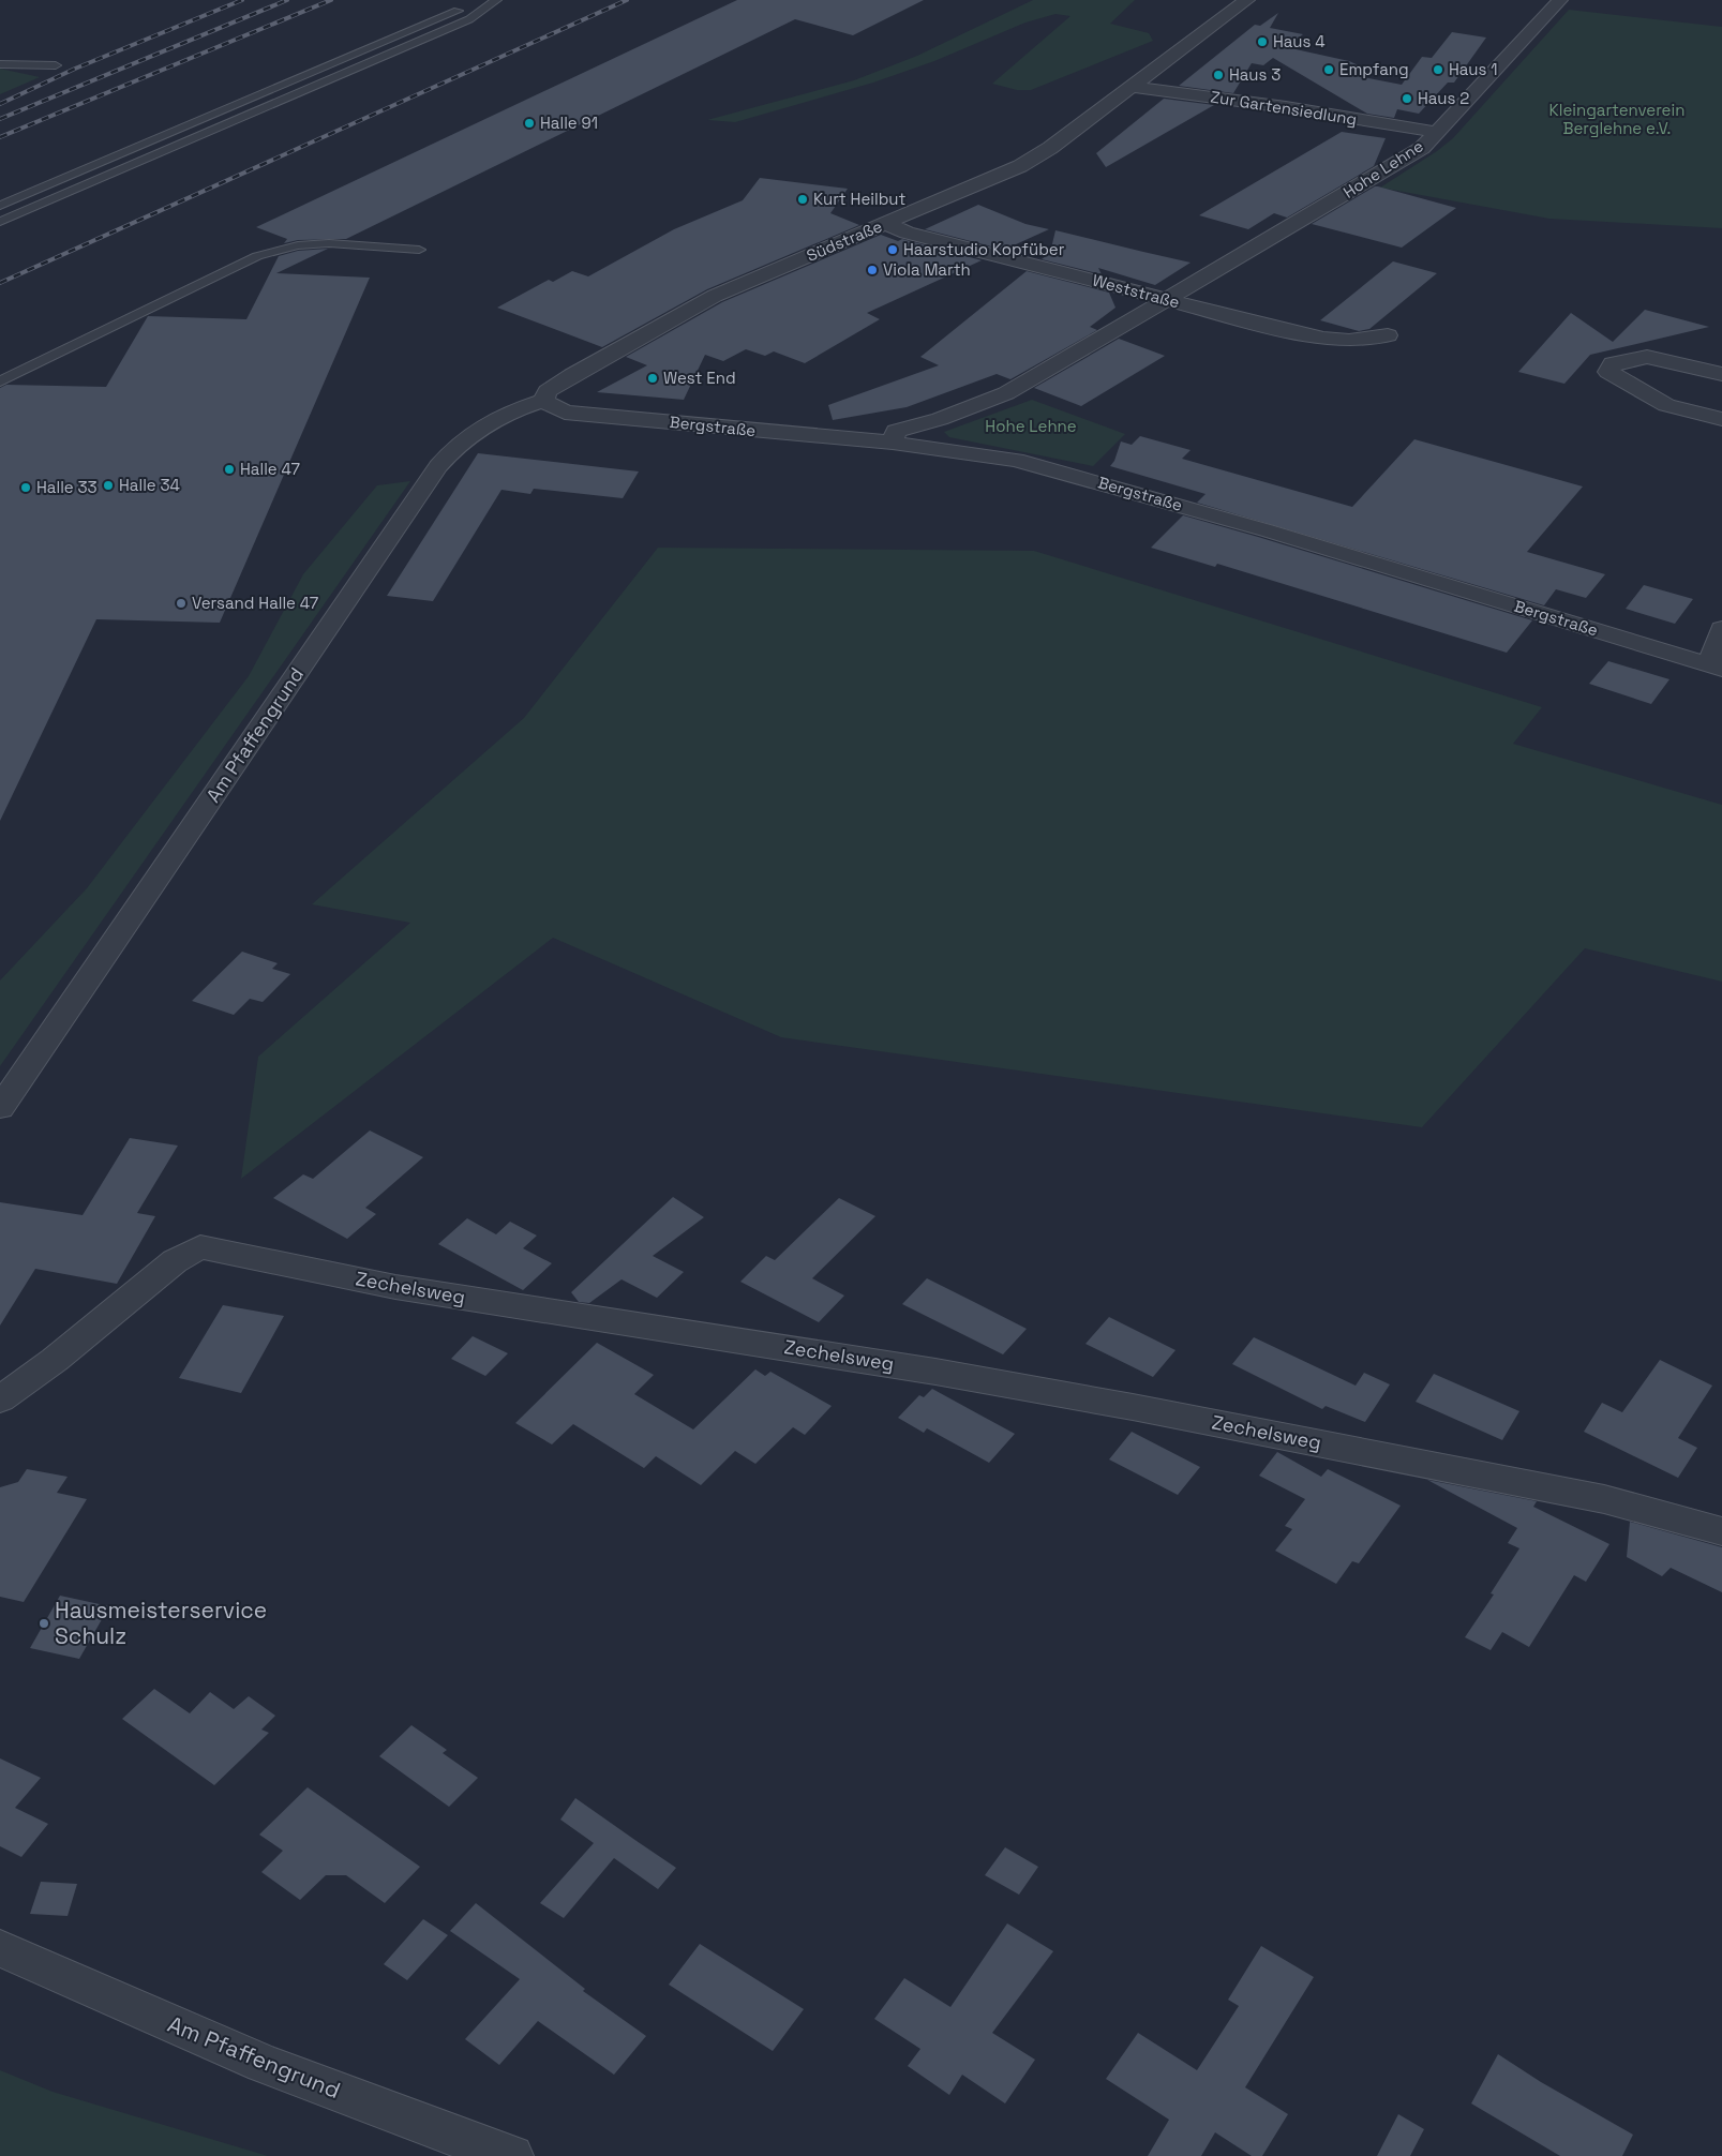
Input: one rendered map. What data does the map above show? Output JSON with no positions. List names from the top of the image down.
{
  "streets": {
    "street": [
      "Zur Gartensiedlung",
      "Hohe Lehne",
      "Südstraße",
      "Weststraße",
      "Bergstraße",
      "Am Pfaffengrund",
      "Zechelsweg"
    ]
  },
  "crossings": [
    ["Zur Gartensiedlung", "Hohe Lehne"],
    ["Zur Gartensiedlung", "Südstraße"],
    ["Hohe Lehne", "Weststraße"],
    ["Hohe Lehne", "Bergstraße"],
    ["Südstraße", "Weststraße"],
    ["Südstraße", "Bergstraße"],
    ["Südstraße", "Am Pfaffengrund"],
    ["Bergstraße", "Am Pfaffengrund"]
  ],
  "parks": ["Kleingartenverein Berglehne e.V.", "Hohe Lehne"],
  "places": [
    "Haus 4",
    "Empfang",
    "Haus 1",
    "Haus 3",
    "Haus 2",
    "Halle 91",
    "Kurt Heilbut",
    "Haarstudio Kopfüber",
    "Viola Marth",
    "West End",
    "Halle 47",
    "Halle 34",
    "Halle 33",
    "Versand Halle 47",
    "Hausmeisterservice Schulz"
  ]
}
